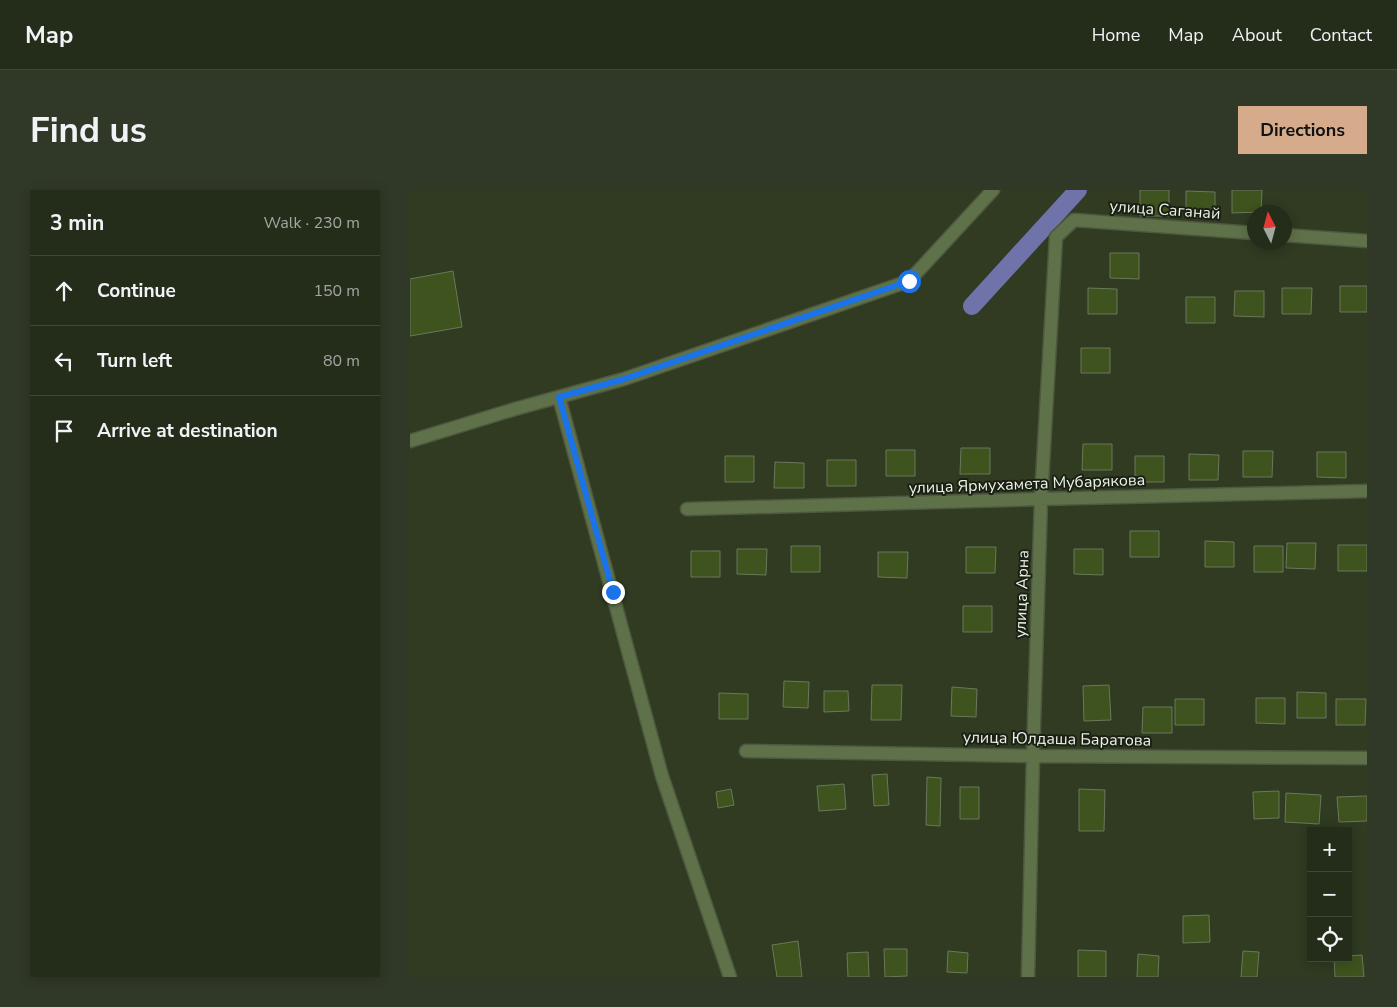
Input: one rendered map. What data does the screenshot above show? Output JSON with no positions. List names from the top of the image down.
{
  "streets": {
    "street": [
      "улица Саганай",
      "улица Ярмухамета Мубарякова",
      "улица Арна",
      "улица Юлдаша Баратова"
    ]
  },
  "crossings": [
    ["улица Саганай", "улица Арна"],
    ["улица Ярмухамета Мубарякова", "улица Арна"],
    ["улица Арна", "улица Юлдаша Баратова"]
  ],
  "north": "top",
  "page": {
    "header": "Map",
    "nav": [
      "Home",
      "Map",
      "About",
      "Contact"
    ],
    "buttons": "Directions",
    "title": "Find us",
    "heading": ["3 min", "Walk · 230 m"],
    "list": [
      ["Continue", "150 m"],
      ["Turn left", "80 m"],
      "Arrive at destination"
    ],
    "map_buttons": ["+", "−"]
  }
}
